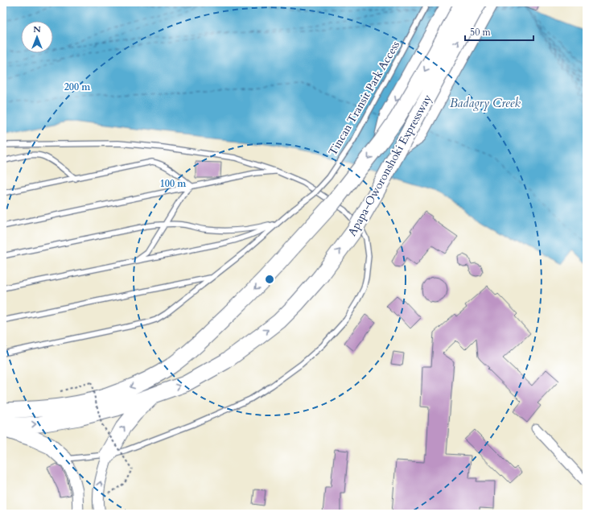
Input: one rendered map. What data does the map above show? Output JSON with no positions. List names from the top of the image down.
{
  "streets": {
    "highway": ["Apapa-Oworonshoki Expressway"],
    "lane": ["Tincan Transit Park Access"]
  },
  "water": ["Badagry Creek"],
  "scale_bar": "50 m",
  "north": "top",
  "rings": ["200 m", "100 m"]
}
